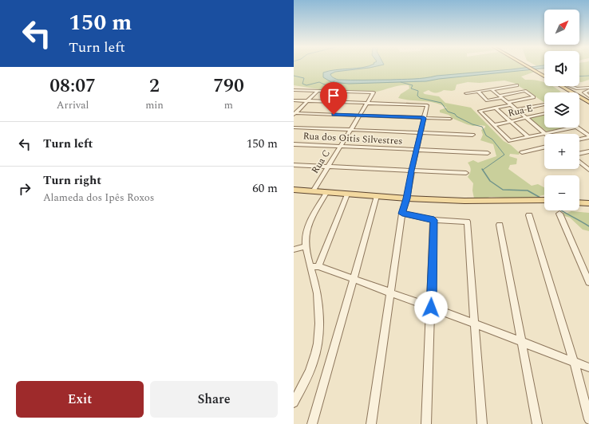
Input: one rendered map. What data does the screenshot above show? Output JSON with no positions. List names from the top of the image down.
{
  "streets": {
    "street": ["Rua E", "Rua dos Oitis Silvestres", "Rua C"]
  },
  "crossings": [
    ["Rua dos Oitis Silvestres", "Rua C"]
  ],
  "north": "top right",
  "page": {
    "turn": ["150 m", "Turn left"],
    "map_buttons": ["+", "−"],
    "eta": [
      "08:07",
      "Arrival",
      "2",
      "min",
      "790",
      "m"
    ],
    "list": [
      {
        "name": "Turn left",
        "value": "150 m"
      },
      {
        "name": "Turn right",
        "note": "Alameda dos Ipês Roxos",
        "value": "60 m"
      }
    ],
    "buttons": ["Exit", "Share"]
  }
}
